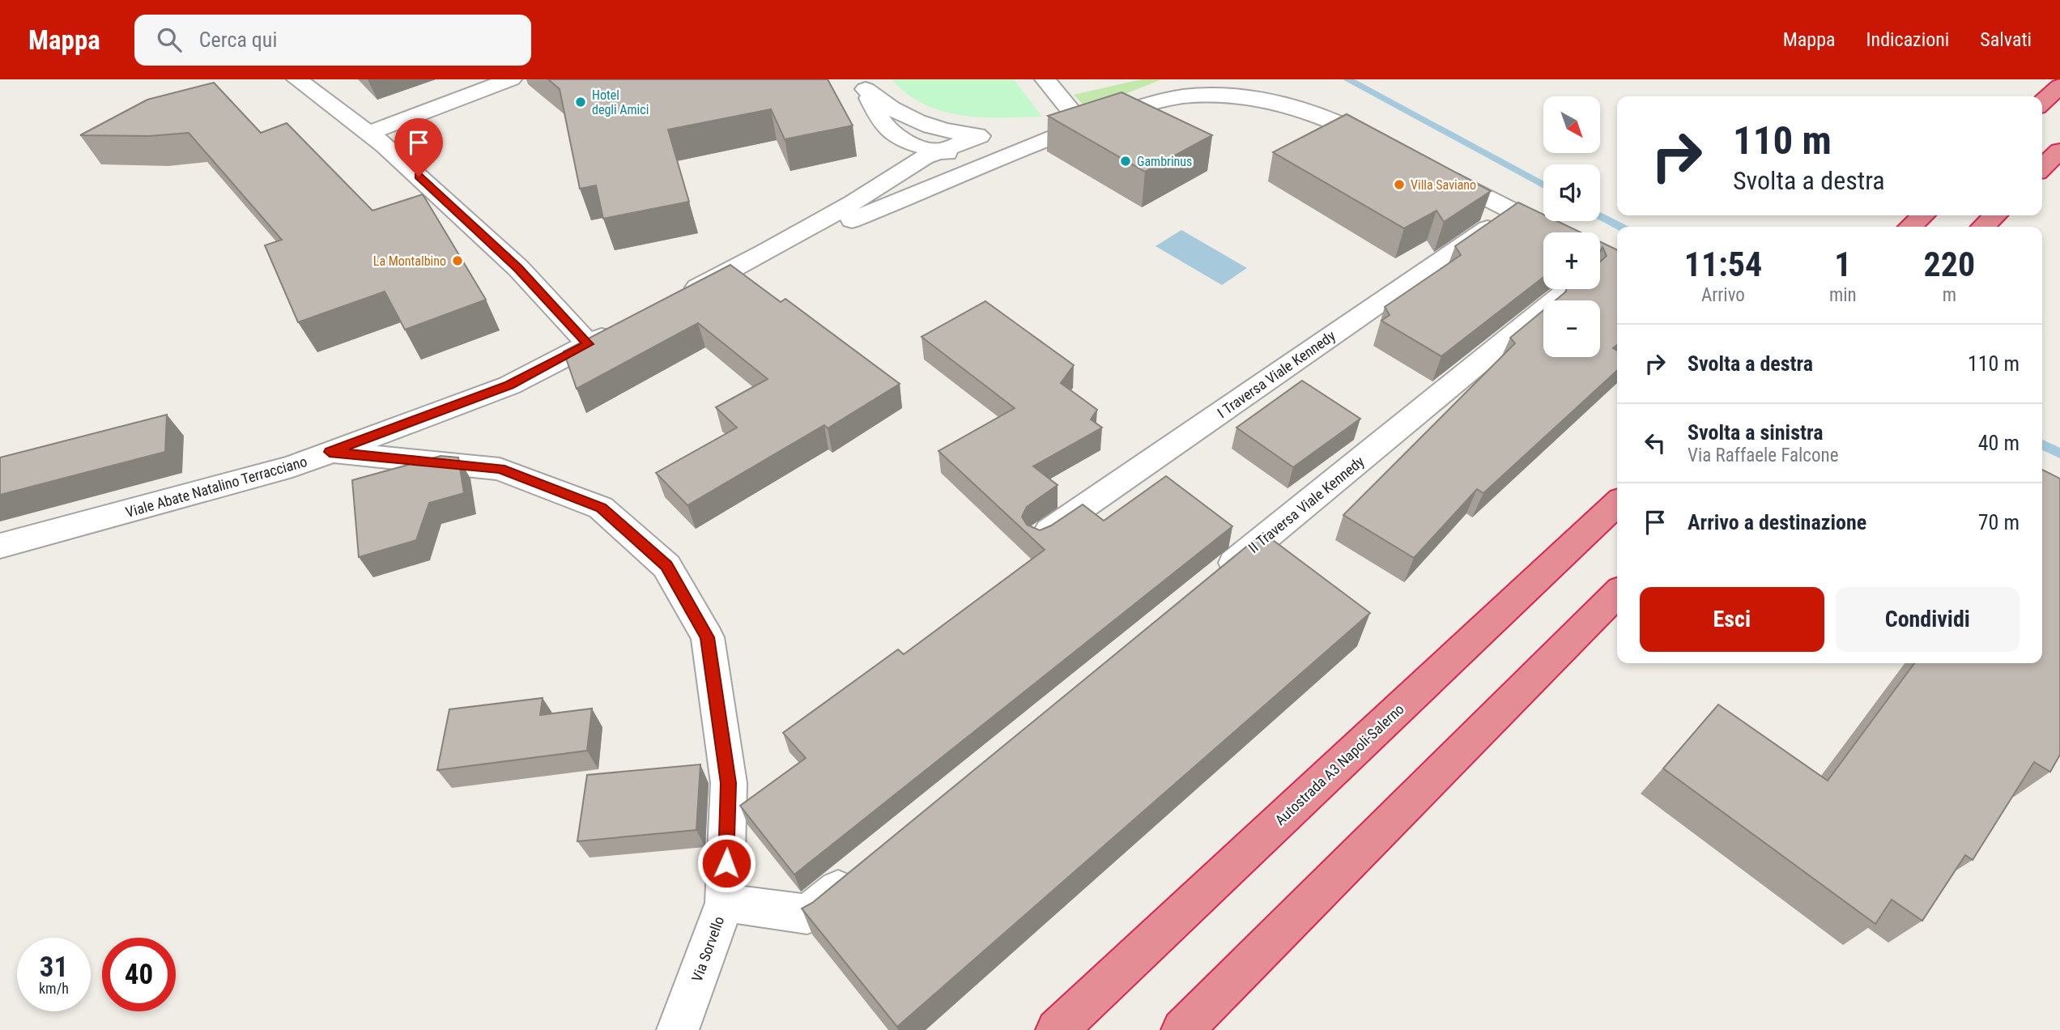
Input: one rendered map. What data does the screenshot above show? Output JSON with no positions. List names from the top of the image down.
{
  "streets": {
    "highway": ["Autostrada A3 Napoli-Salerno"],
    "street": [
      "I Traversa Viale Kennedy",
      "Viale Abate Natalino Terracciano",
      "II Traversa Viale Kennedy",
      "Via Sorvello"
    ]
  },
  "crossings": [
    ["Viale Abate Natalino Terracciano", "Via Sorvello"]
  ],
  "places": [
    "Hotel degli Amici",
    "Gambrinus",
    "Villa Saviano",
    "La Montalbino"
  ],
  "north": "bottom right",
  "page": {
    "header": "Mappa",
    "search": "Cerca qui",
    "nav": ["Mappa", "Indicazioni", "Salvati"],
    "map_buttons": ["+", "−"],
    "turn": ["110 m", "Svolta a destra"],
    "eta": [
      "11:54",
      "Arrivo",
      "1",
      "min",
      "220",
      "m"
    ],
    "list": [
      {
        "name": "Svolta a destra",
        "value": "110 m"
      },
      {
        "name": "Svolta a sinistra",
        "note": "Via Raffaele Falcone",
        "value": "40 m"
      },
      {
        "name": "Arrivo a destinazione",
        "value": "70 m"
      }
    ],
    "buttons": ["Esci", "Condividi"],
    "speed": "31 km/h",
    "limit": "40"
  }
}
